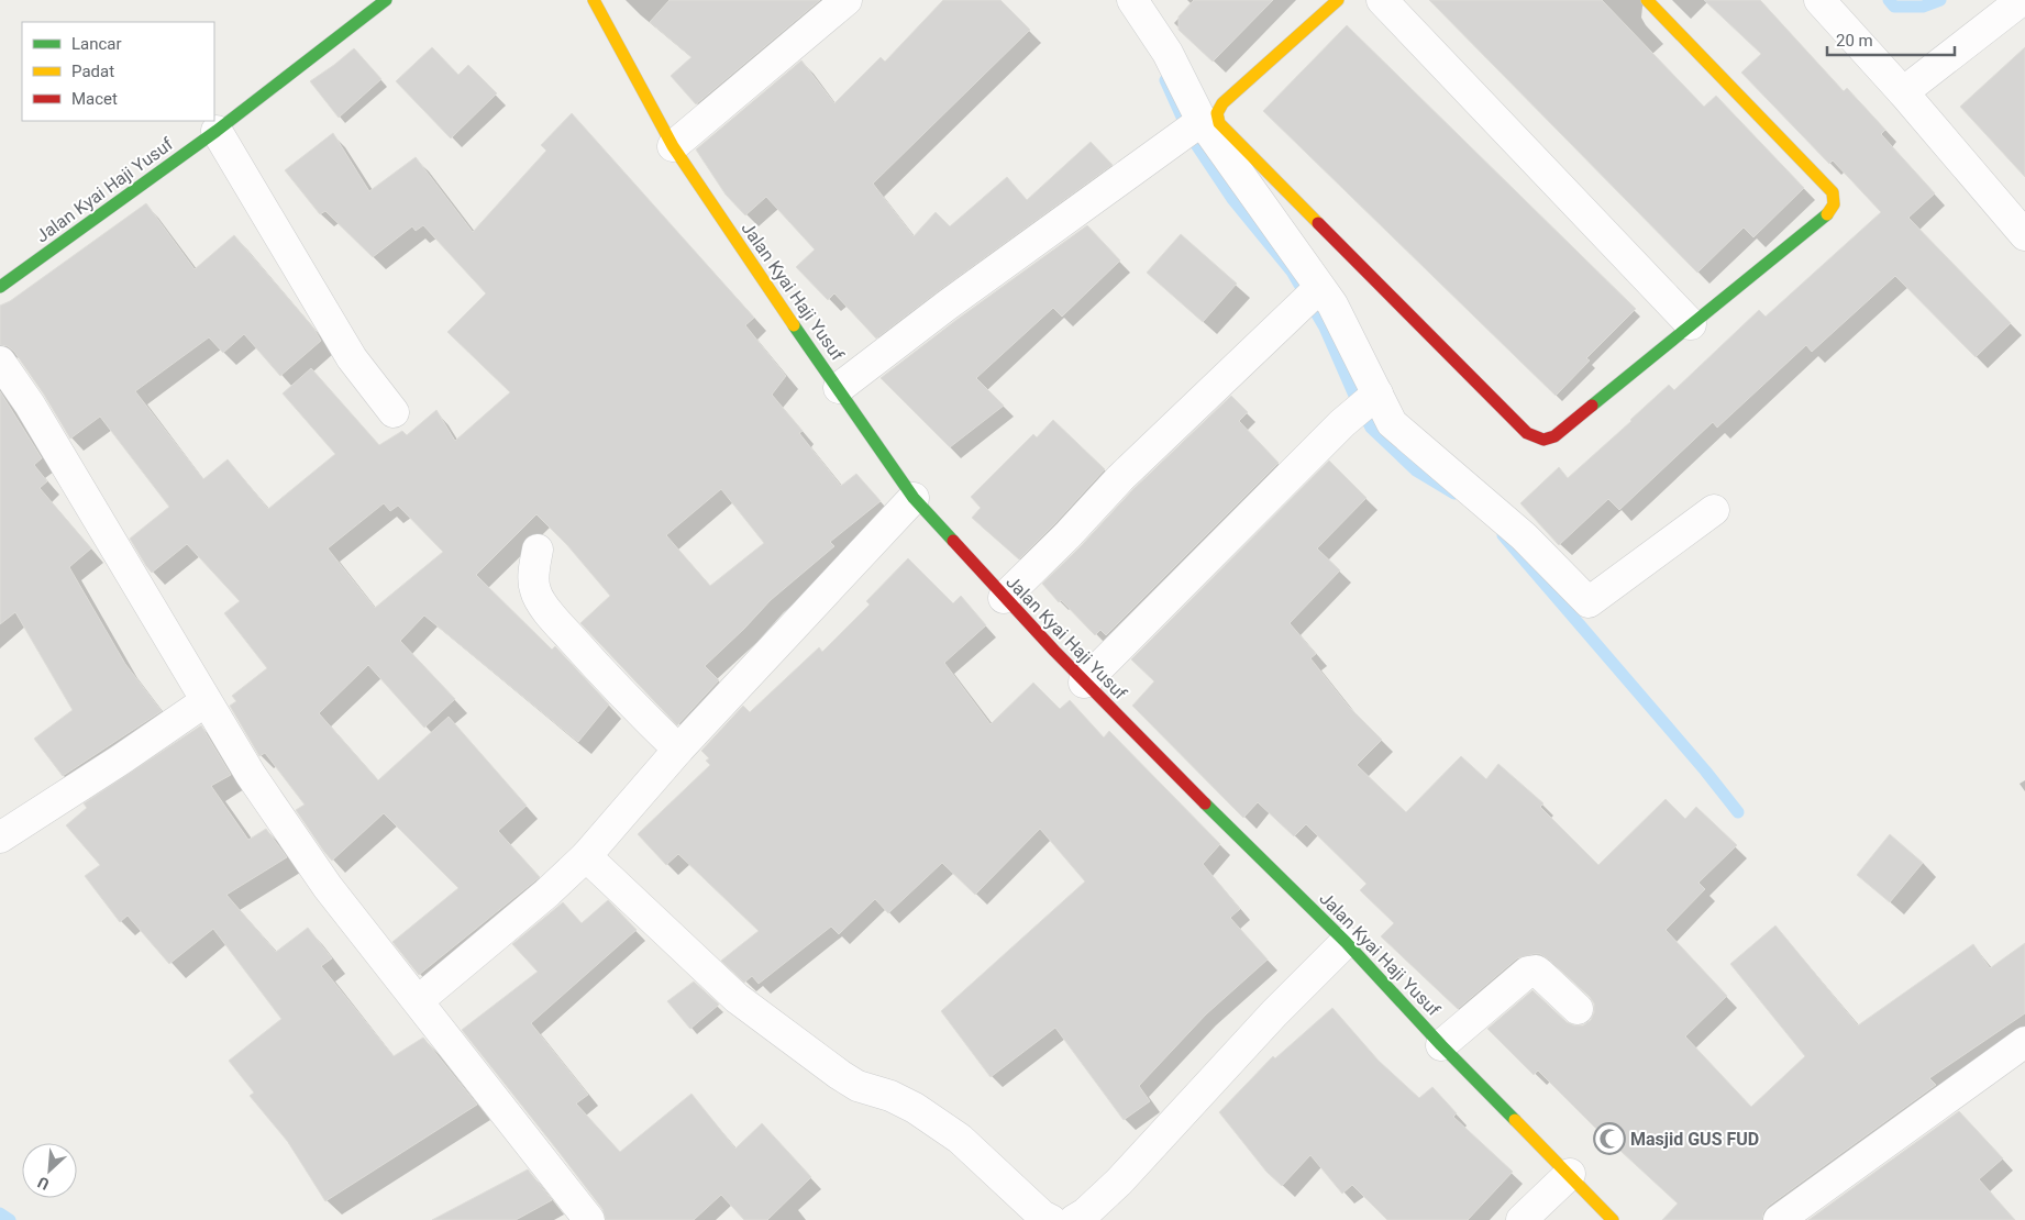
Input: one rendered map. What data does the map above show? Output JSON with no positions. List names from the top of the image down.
{
  "streets": {
    "street": ["Jalan Kyai Haji Yusuf"]
  },
  "places": {
    "mosque": ["Masjid GUS FUD"]
  },
  "legend": ["Lancar", "Padat", "Macet"],
  "scale_bar": "20 m",
  "north": "bottom left"
}
